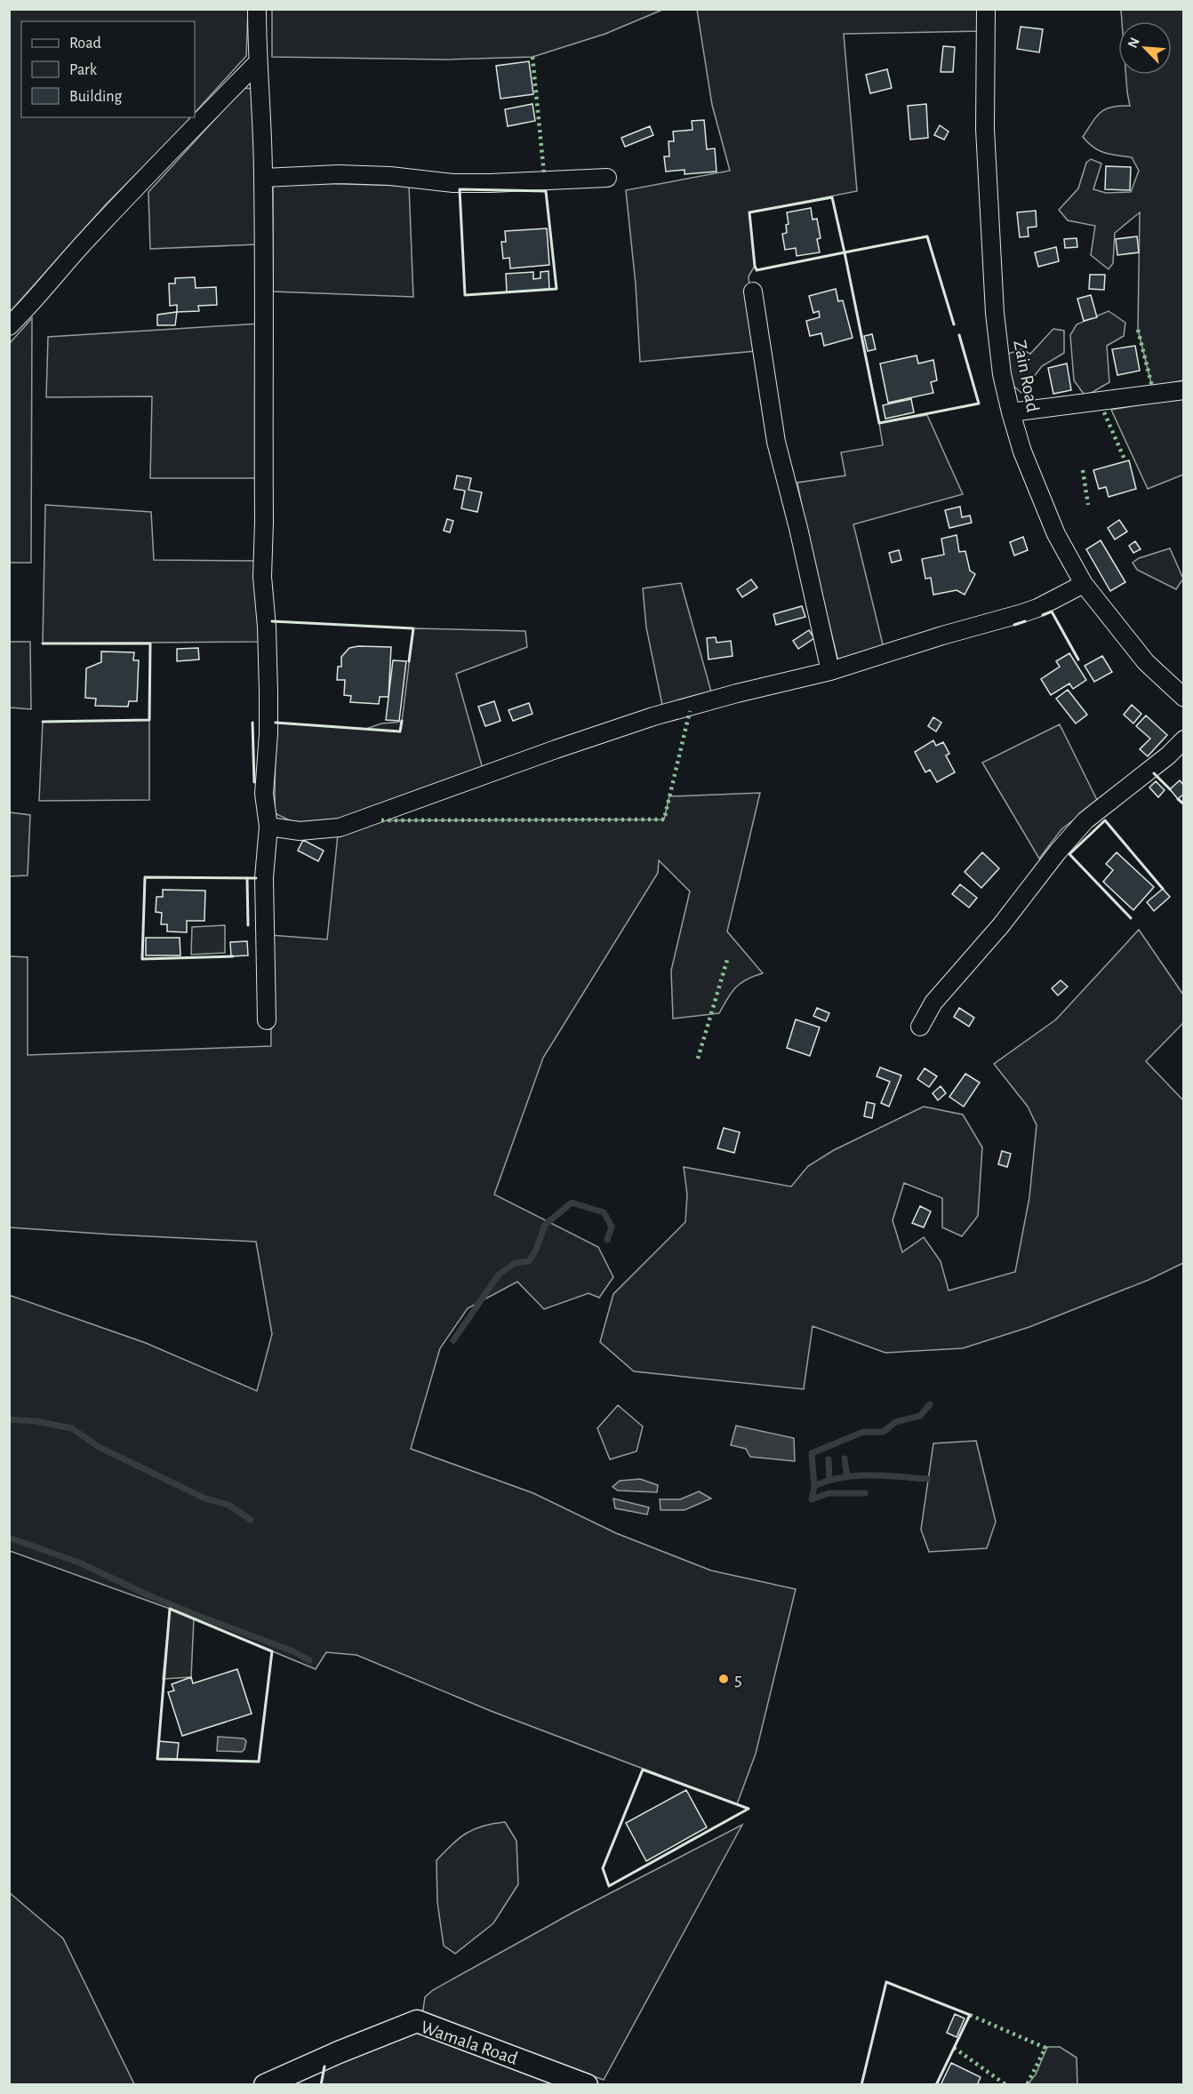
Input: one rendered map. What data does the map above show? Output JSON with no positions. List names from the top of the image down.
{
  "streets": {
    "street": ["Zain Road", "Wamala Road"]
  },
  "places": ["5"],
  "legend": ["Road", "Park", "Building"],
  "north": "top left"
}
